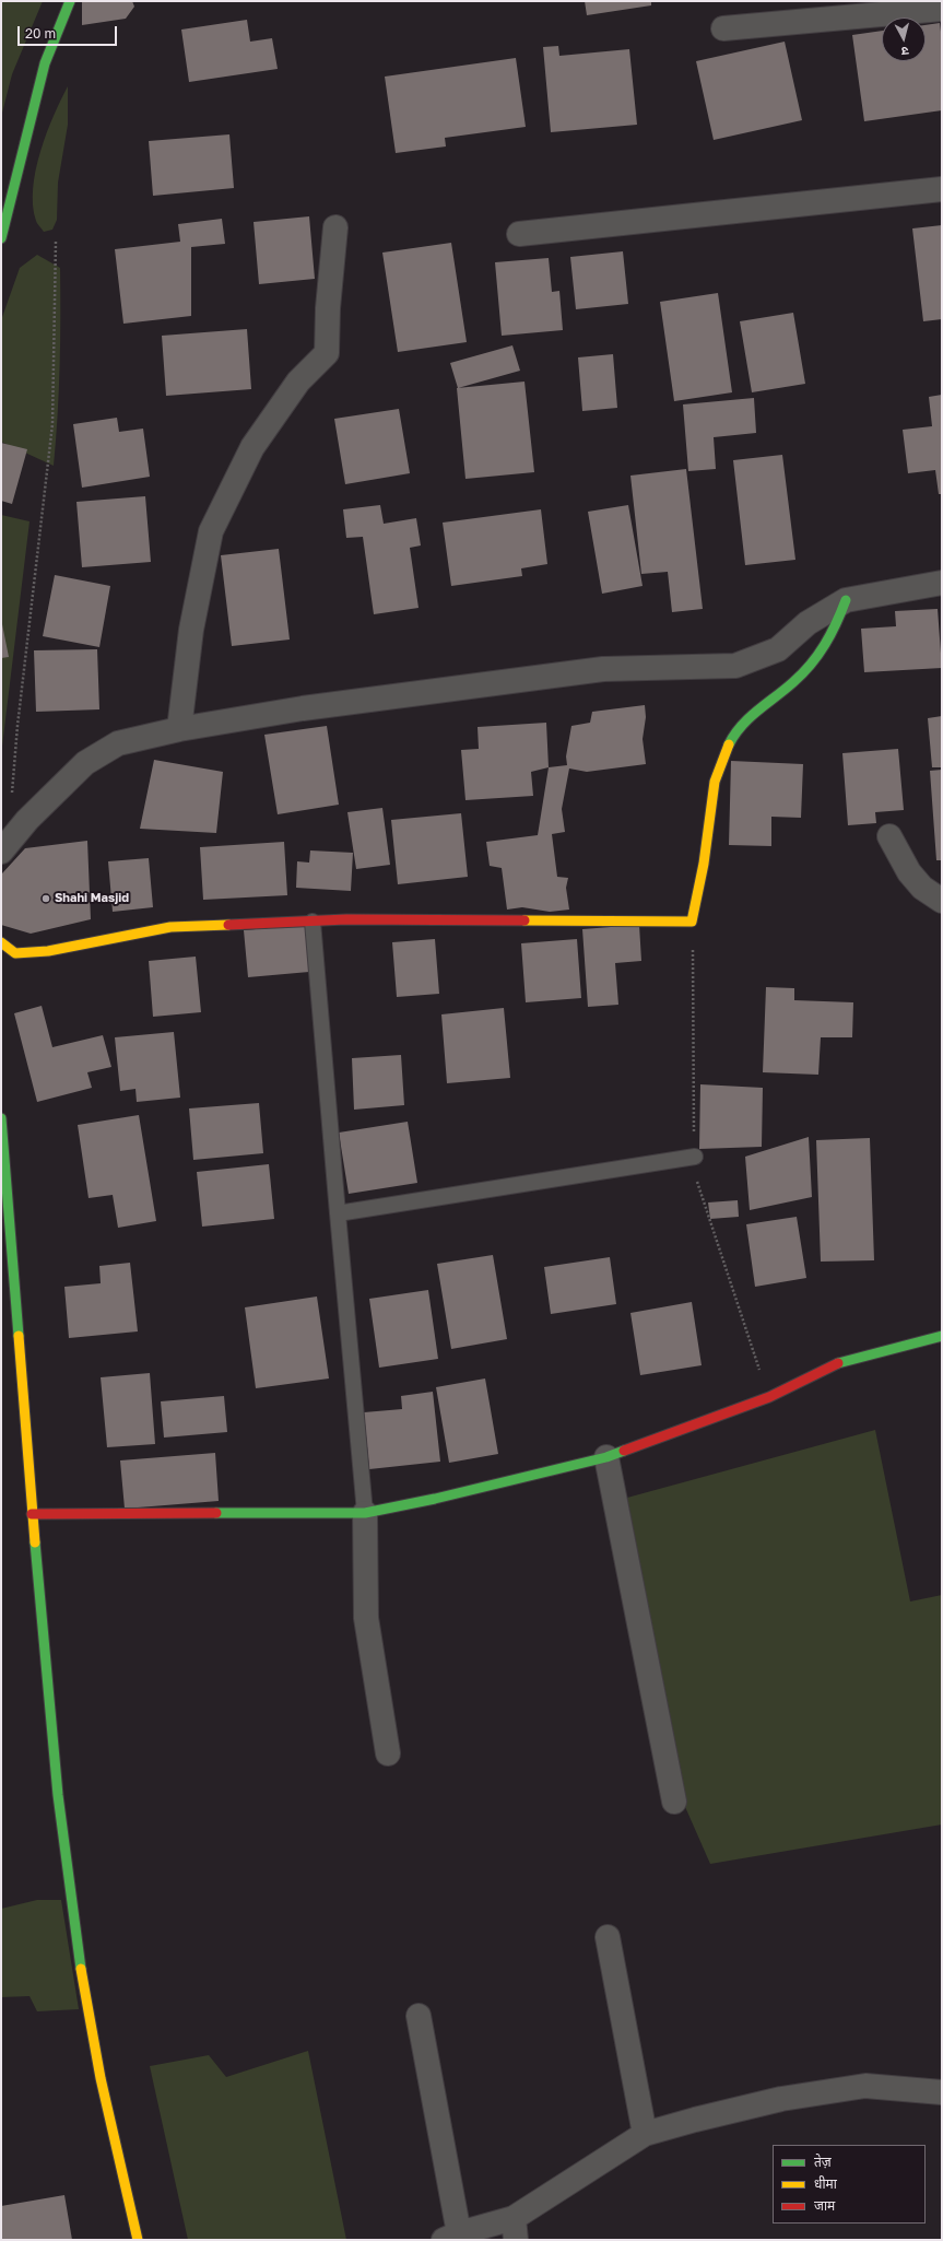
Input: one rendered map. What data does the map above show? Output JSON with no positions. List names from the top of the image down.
{
  "places": ["Shahi Masjid"],
  "legend": ["तेज़", "धीमा", "जाम"],
  "scale_bar": "20 m",
  "north": "bottom"
}
